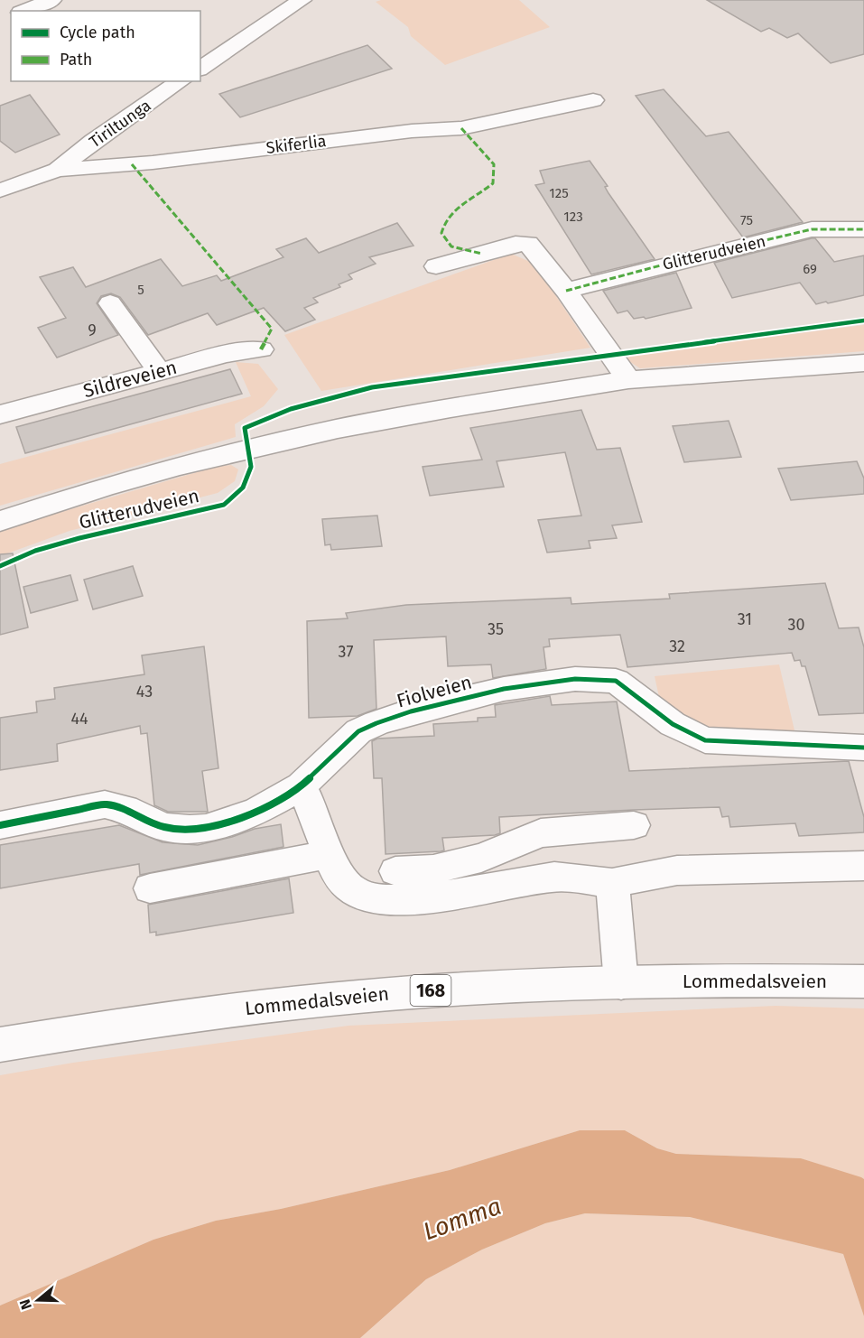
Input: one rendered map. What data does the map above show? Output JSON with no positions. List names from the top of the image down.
{
  "streets": {
    "street": [
      "Tiriltunga",
      "Skiferlia",
      "Glitterudveien",
      "Sildreveien",
      "Fiolveien",
      "Lommedalsveien",
      "168"
    ]
  },
  "crossings": [
    ["Tiriltunga", "Skiferlia"]
  ],
  "water": ["Lomma"],
  "house_numbers": [
    "125",
    "123",
    "75",
    "69",
    "5",
    "9",
    "31",
    "30",
    "35",
    "32",
    "37",
    "43",
    "44"
  ],
  "legend": ["Cycle path", "Path"],
  "north": "left"
}
